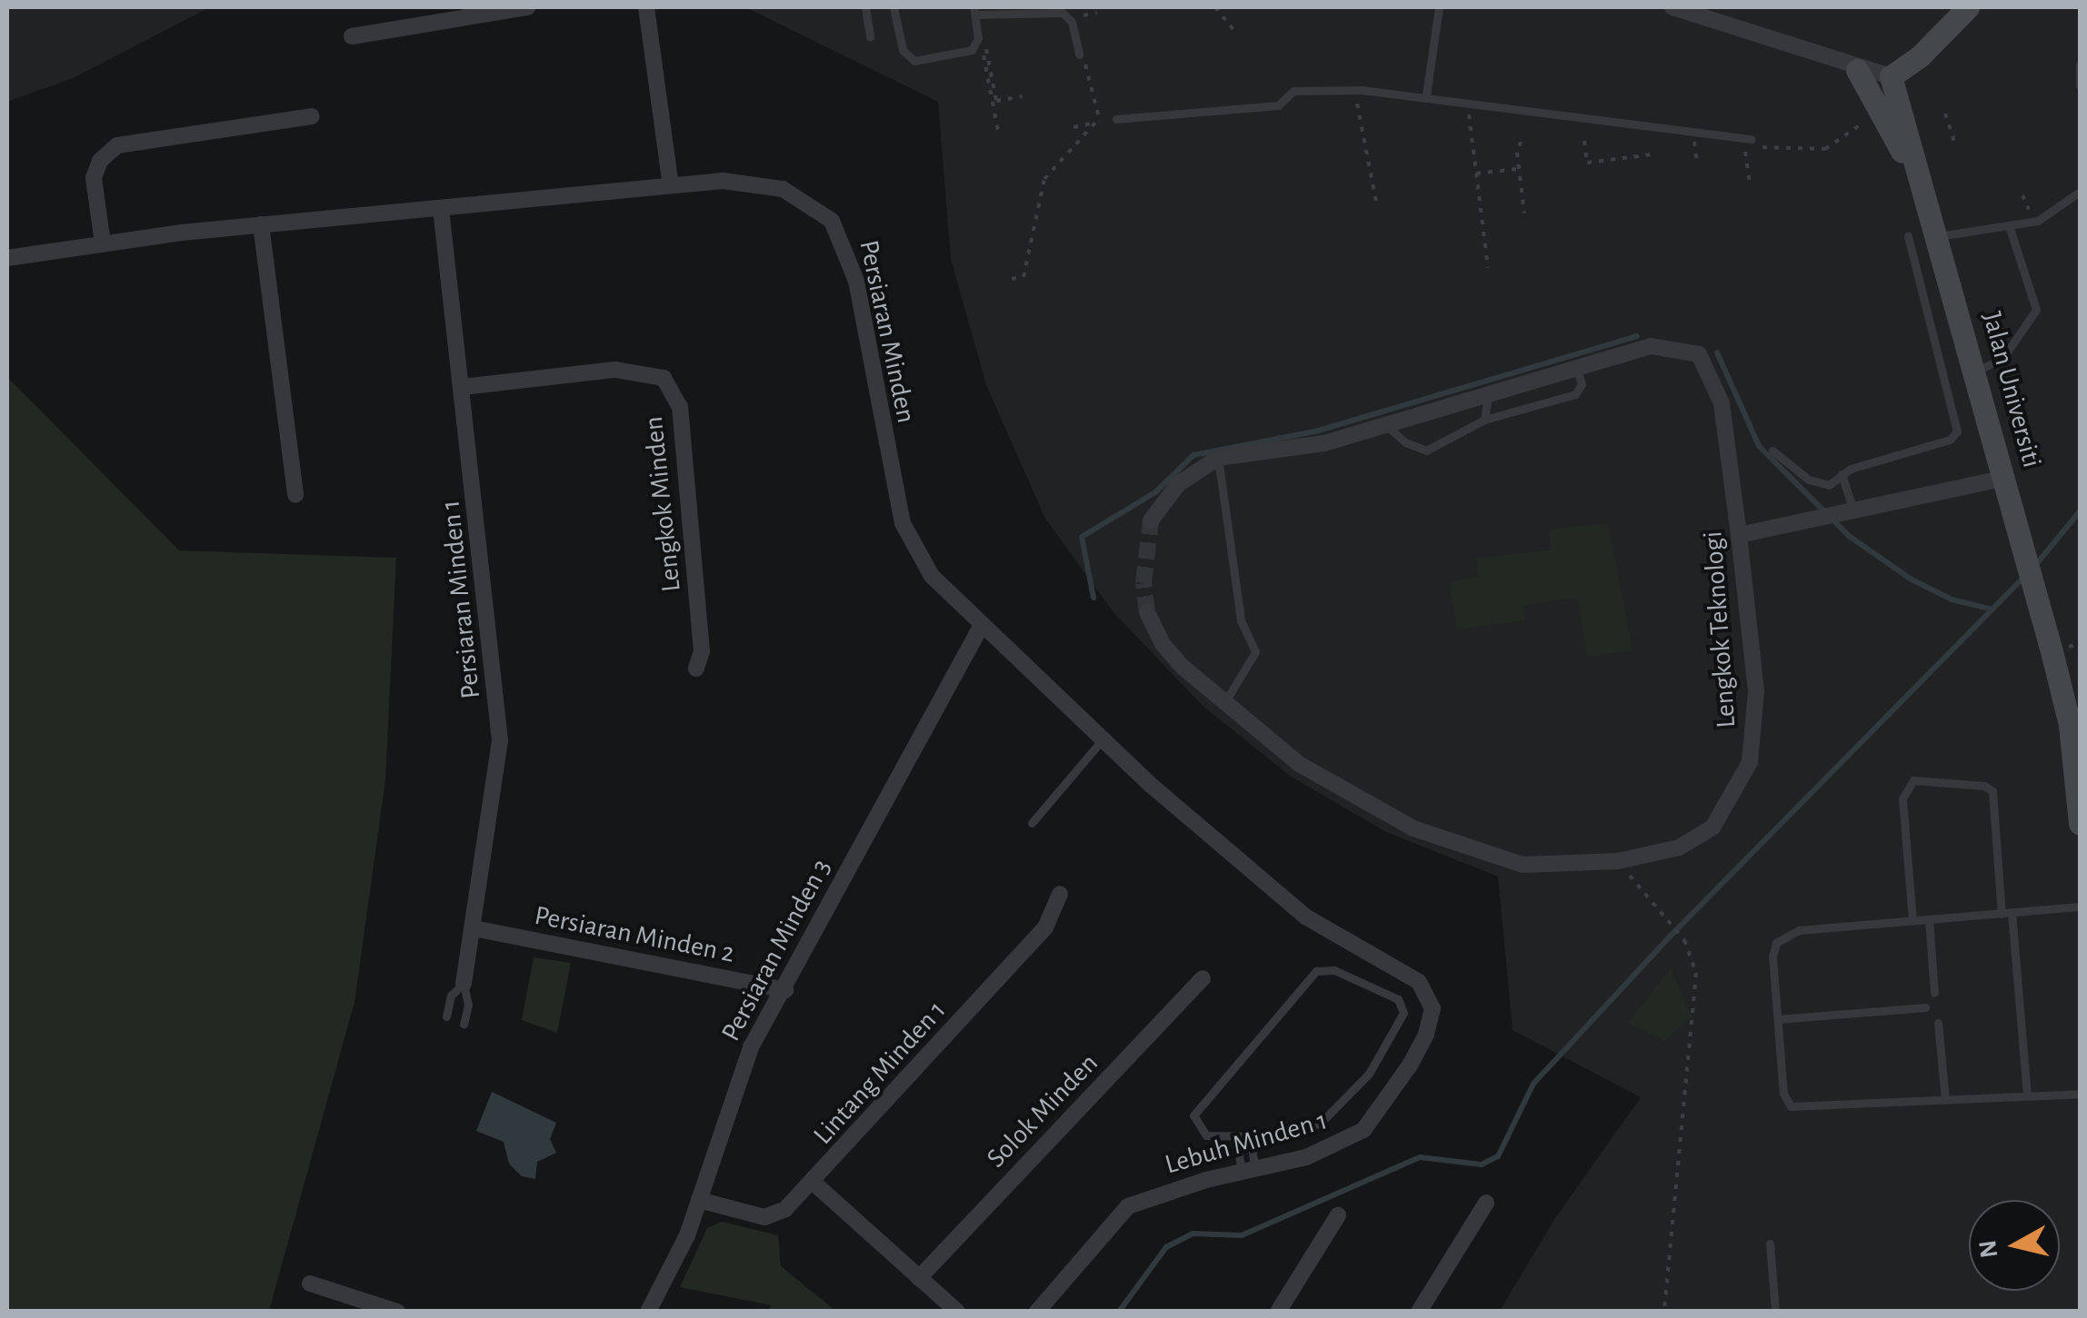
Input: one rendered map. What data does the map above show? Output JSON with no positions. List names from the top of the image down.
{
  "streets": {
    "street": [
      "Persiaran Minden",
      "Jalan Universiti",
      "Lengkok Minden",
      "Persiaran Minden 1",
      "Lengkok Teknologi",
      "Persiaran Minden 2",
      "Persiaran Minden 3",
      "Lintang Minden 1",
      "Solok Minden",
      "Lebuh Minden 1"
    ]
  },
  "crossings": [
    ["Persiaran Minden", "Persiaran Minden 1"],
    ["Persiaran Minden", "Persiaran Minden 3"],
    ["Persiaran Minden", "Lebuh Minden 1"],
    ["Lengkok Minden", "Persiaran Minden 1"],
    ["Persiaran Minden 1", "Persiaran Minden 2"],
    ["Persiaran Minden 2", "Persiaran Minden 3"],
    ["Persiaran Minden 3", "Lintang Minden 1"]
  ],
  "north": "left"
}
